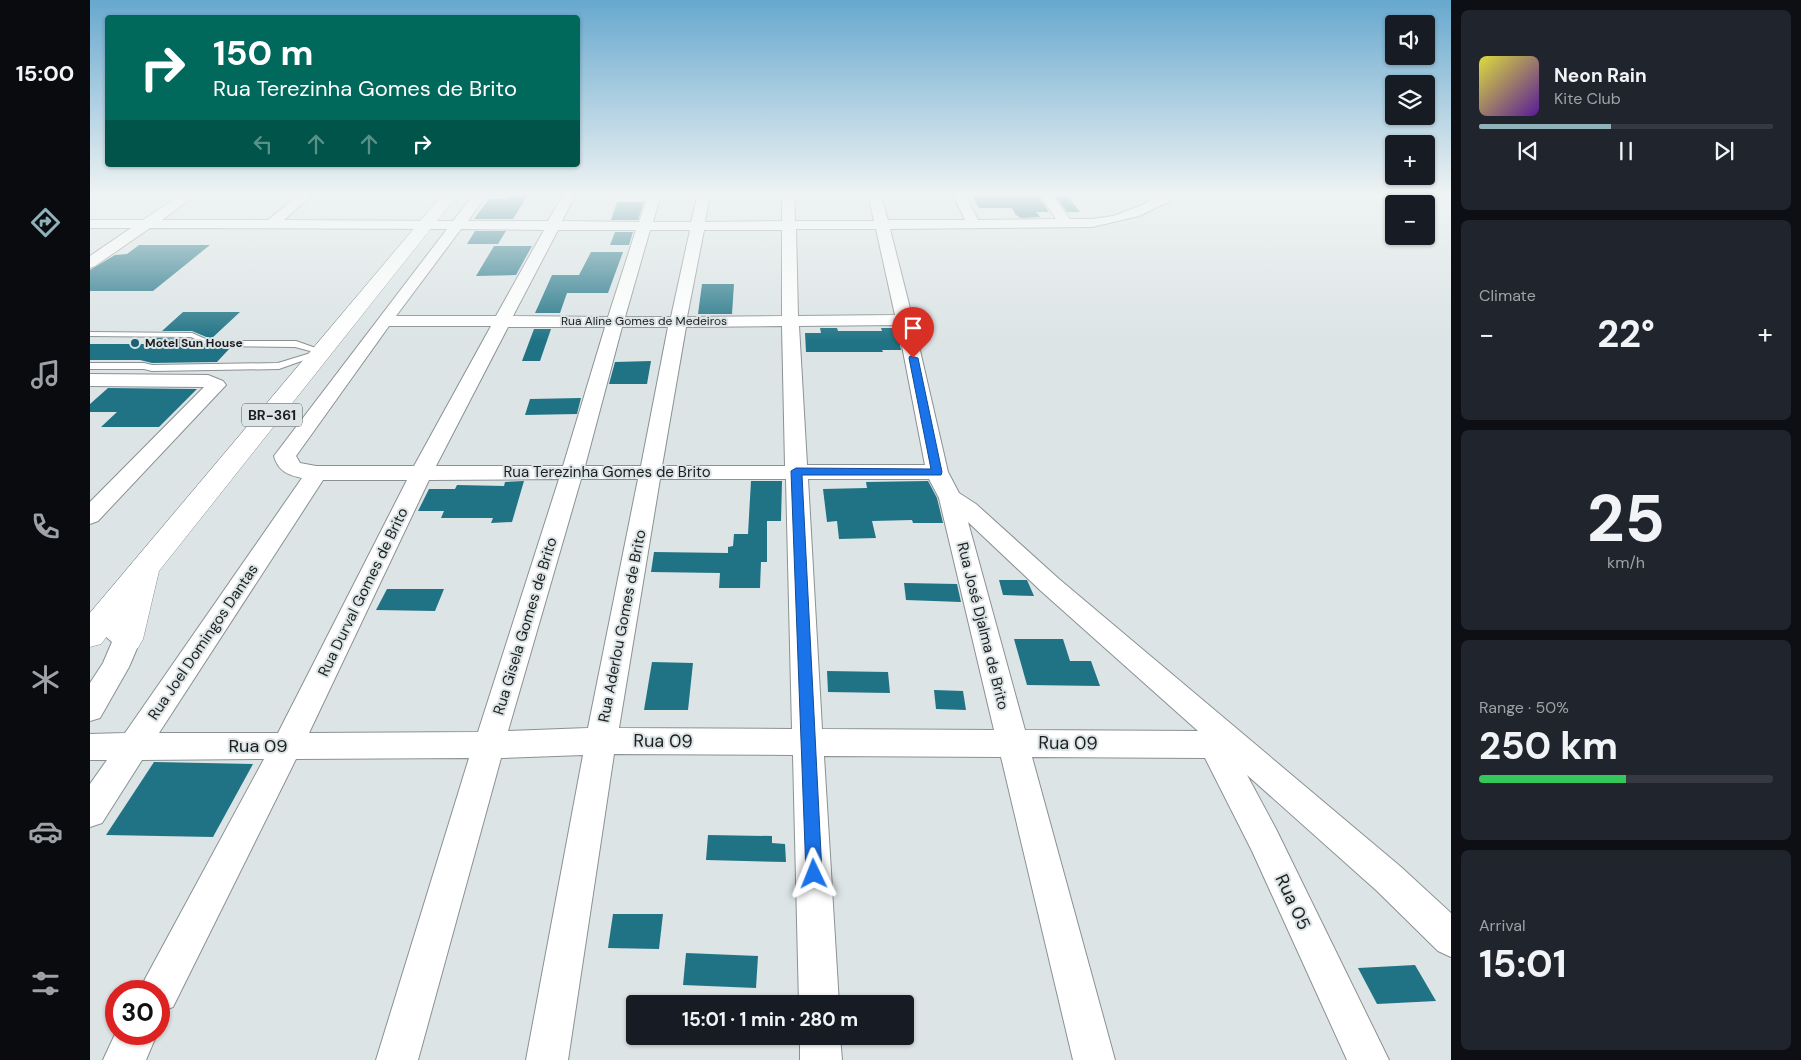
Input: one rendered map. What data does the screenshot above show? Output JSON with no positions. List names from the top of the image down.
{
  "streets": {
    "main road": ["BR-361"],
    "street": [
      "Rua Aline Gomes de Medeiros",
      "Rua Terezinha Gomes de Brito",
      "Rua Durval Gomes de Brito",
      "Rua Gisela Gomes de Brito",
      "Rua Aderlou Gomes de Brito",
      "Rua José Djalma de Brito",
      "Rua Joel Domingos Dantas",
      "Rua 09",
      "Rua 05"
    ]
  },
  "crossings": [
    ["Rua Aline Gomes de Medeiros", "Rua Terezinha Gomes de Brito"],
    ["Rua Aline Gomes de Medeiros", "Rua Durval Gomes de Brito"],
    ["Rua Aline Gomes de Medeiros", "Rua Gisela Gomes de Brito"],
    ["Rua Aline Gomes de Medeiros", "Rua Aderlou Gomes de Brito"],
    ["Rua Aline Gomes de Medeiros", "Rua José Djalma de Brito"],
    ["Rua Terezinha Gomes de Brito", "Rua Durval Gomes de Brito"],
    ["Rua Terezinha Gomes de Brito", "Rua Gisela Gomes de Brito"],
    ["Rua Terezinha Gomes de Brito", "Rua Aderlou Gomes de Brito"],
    ["Rua Terezinha Gomes de Brito", "Rua José Djalma de Brito"],
    ["Rua Terezinha Gomes de Brito", "Rua Joel Domingos Dantas"],
    ["Rua Durval Gomes de Brito", "Rua 09"],
    ["Rua Gisela Gomes de Brito", "Rua 09"],
    ["Rua Aderlou Gomes de Brito", "Rua 09"],
    ["Rua José Djalma de Brito", "Rua 09"],
    ["Rua Joel Domingos Dantas", "Rua 09"],
    ["Rua 09", "Rua 05"]
  ],
  "places": ["Motel Sun House"],
  "page": {
    "tabs": "15:00",
    "map_buttons": ["+", "−"],
    "turn": ["150 m", "Rua Terezinha Gomes de Brito"],
    "song": ["Neon Rain", "Kite Club"],
    "tile": [
      "Climate",
      ["25", "km/h"],
      ["Range · 50%", "250 km"],
      ["Arrival", "15:01"]
    ],
    "heat": ["−", "22°", "+"],
    "limit": "30",
    "trip": "15:01 · 1 min · 280 m"
  }
}
